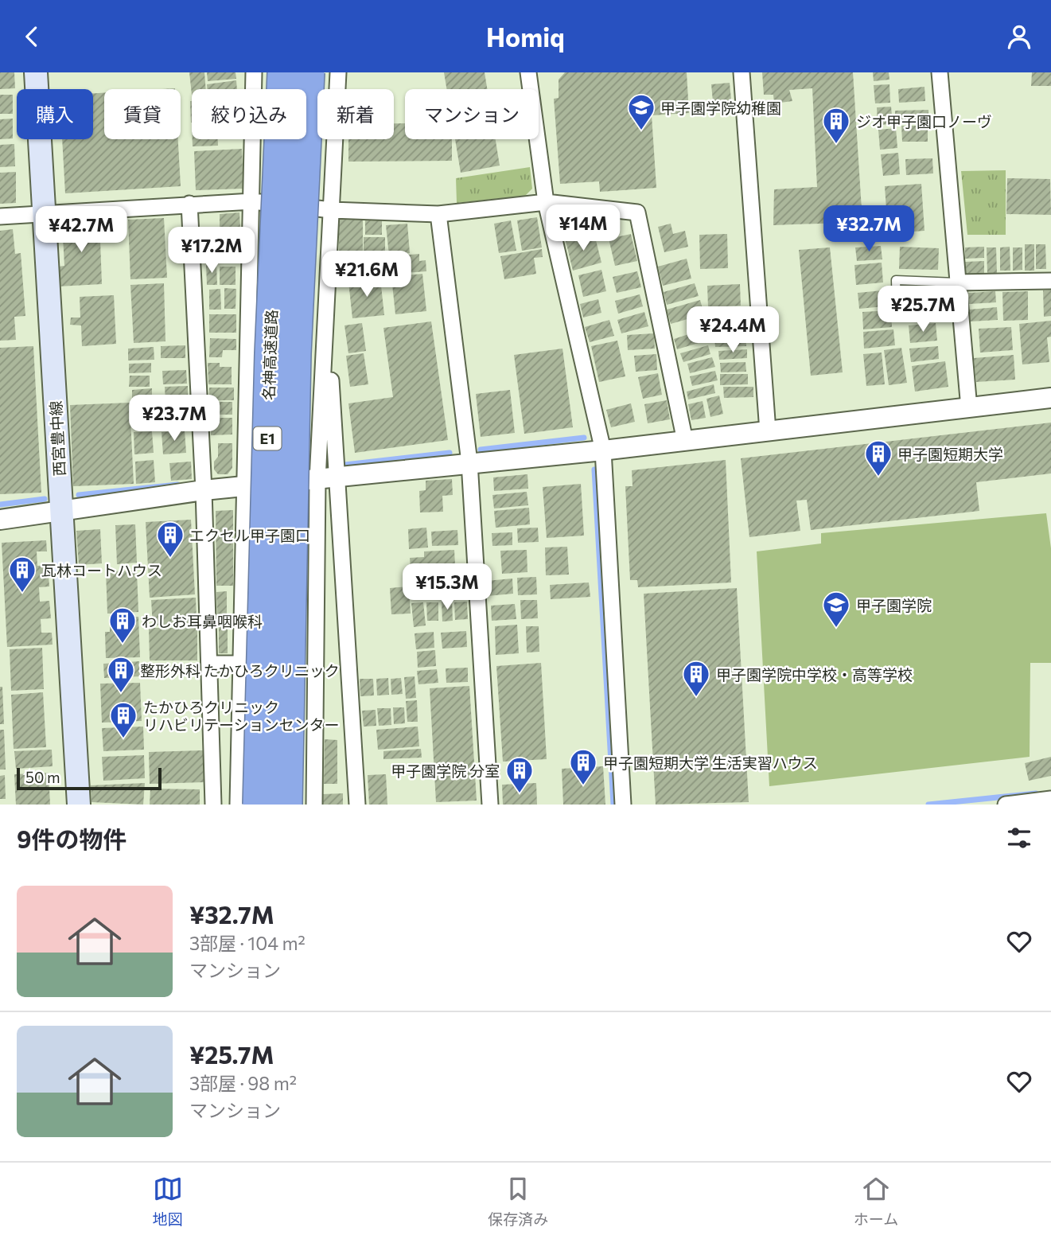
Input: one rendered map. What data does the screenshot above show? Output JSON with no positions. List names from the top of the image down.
{
  "streets": {
    "highway": ["名神高速道路", "E1"],
    "main road": ["西宮豊中線"]
  },
  "places": {
    "school or university": ["甲子園学院幼稚園", "甲子園学院"],
    "building": [
      "ジオ甲子園口ノーヴ",
      "甲子園短期大学",
      "エクセル甲子園口",
      "瓦林コートハウス",
      "わしお耳鼻咽喉科",
      "整形外科 たかひろクリニック",
      "甲子園学院中学校・高等学校",
      "たかひろクリニック リハビリテーションセンター",
      "甲子園短期大学 生活実習ハウス",
      "甲子園学院 分室"
    ]
  },
  "scale_bar": "50 m",
  "page": {
    "header": "Homiq",
    "chip": [
      "購入",
      "賃貸",
      "絞り込み",
      "新着",
      "マンション"
    ],
    "price": [
      "¥14M",
      "¥32.7M",
      "¥42.7M",
      "¥17.2M",
      "¥21.6M",
      "¥25.7M",
      "¥24.4M",
      "¥23.7M",
      "¥15.3M"
    ],
    "scale": "50 m",
    "heading": "9件の物件",
    "list": [
      {
        "name": "¥32.7M",
        "note": "3部屋 · 104 m² · マンション"
      },
      {
        "name": "¥25.7M",
        "note": "3部屋 · 98 m² · マンション"
      }
    ],
    "tabs": ["地図", "保存済み", "ホーム"]
  }
}
